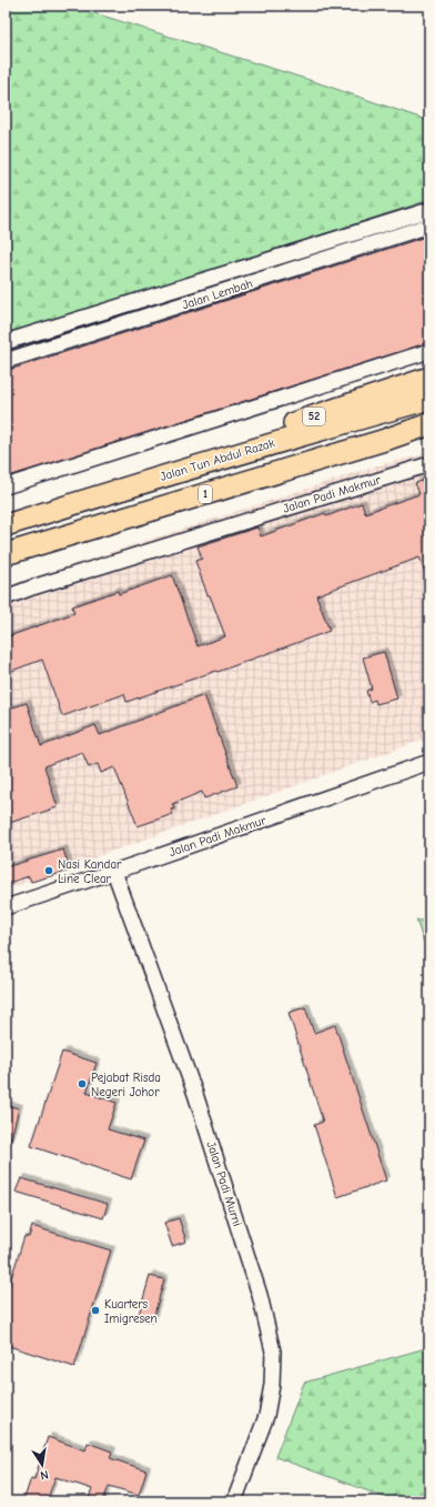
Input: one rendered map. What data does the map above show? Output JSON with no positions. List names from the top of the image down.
{
  "streets": {
    "highway": ["52", "Jalan Tun Abdul Razak", "1"],
    "street": ["Jalan Lembah", "Jalan Padi Makmur", "Jalan Padi Murni"]
  },
  "crossings": [
    ["52", "Jalan Tun Abdul Razak"],
    ["Jalan Padi Makmur", "Jalan Padi Murni"]
  ],
  "places": ["Nasi Kandar Line Clear", "Pejabat Risda Negeri Johor", "Kuarters Imigresen"],
  "north": "bottom"
}
